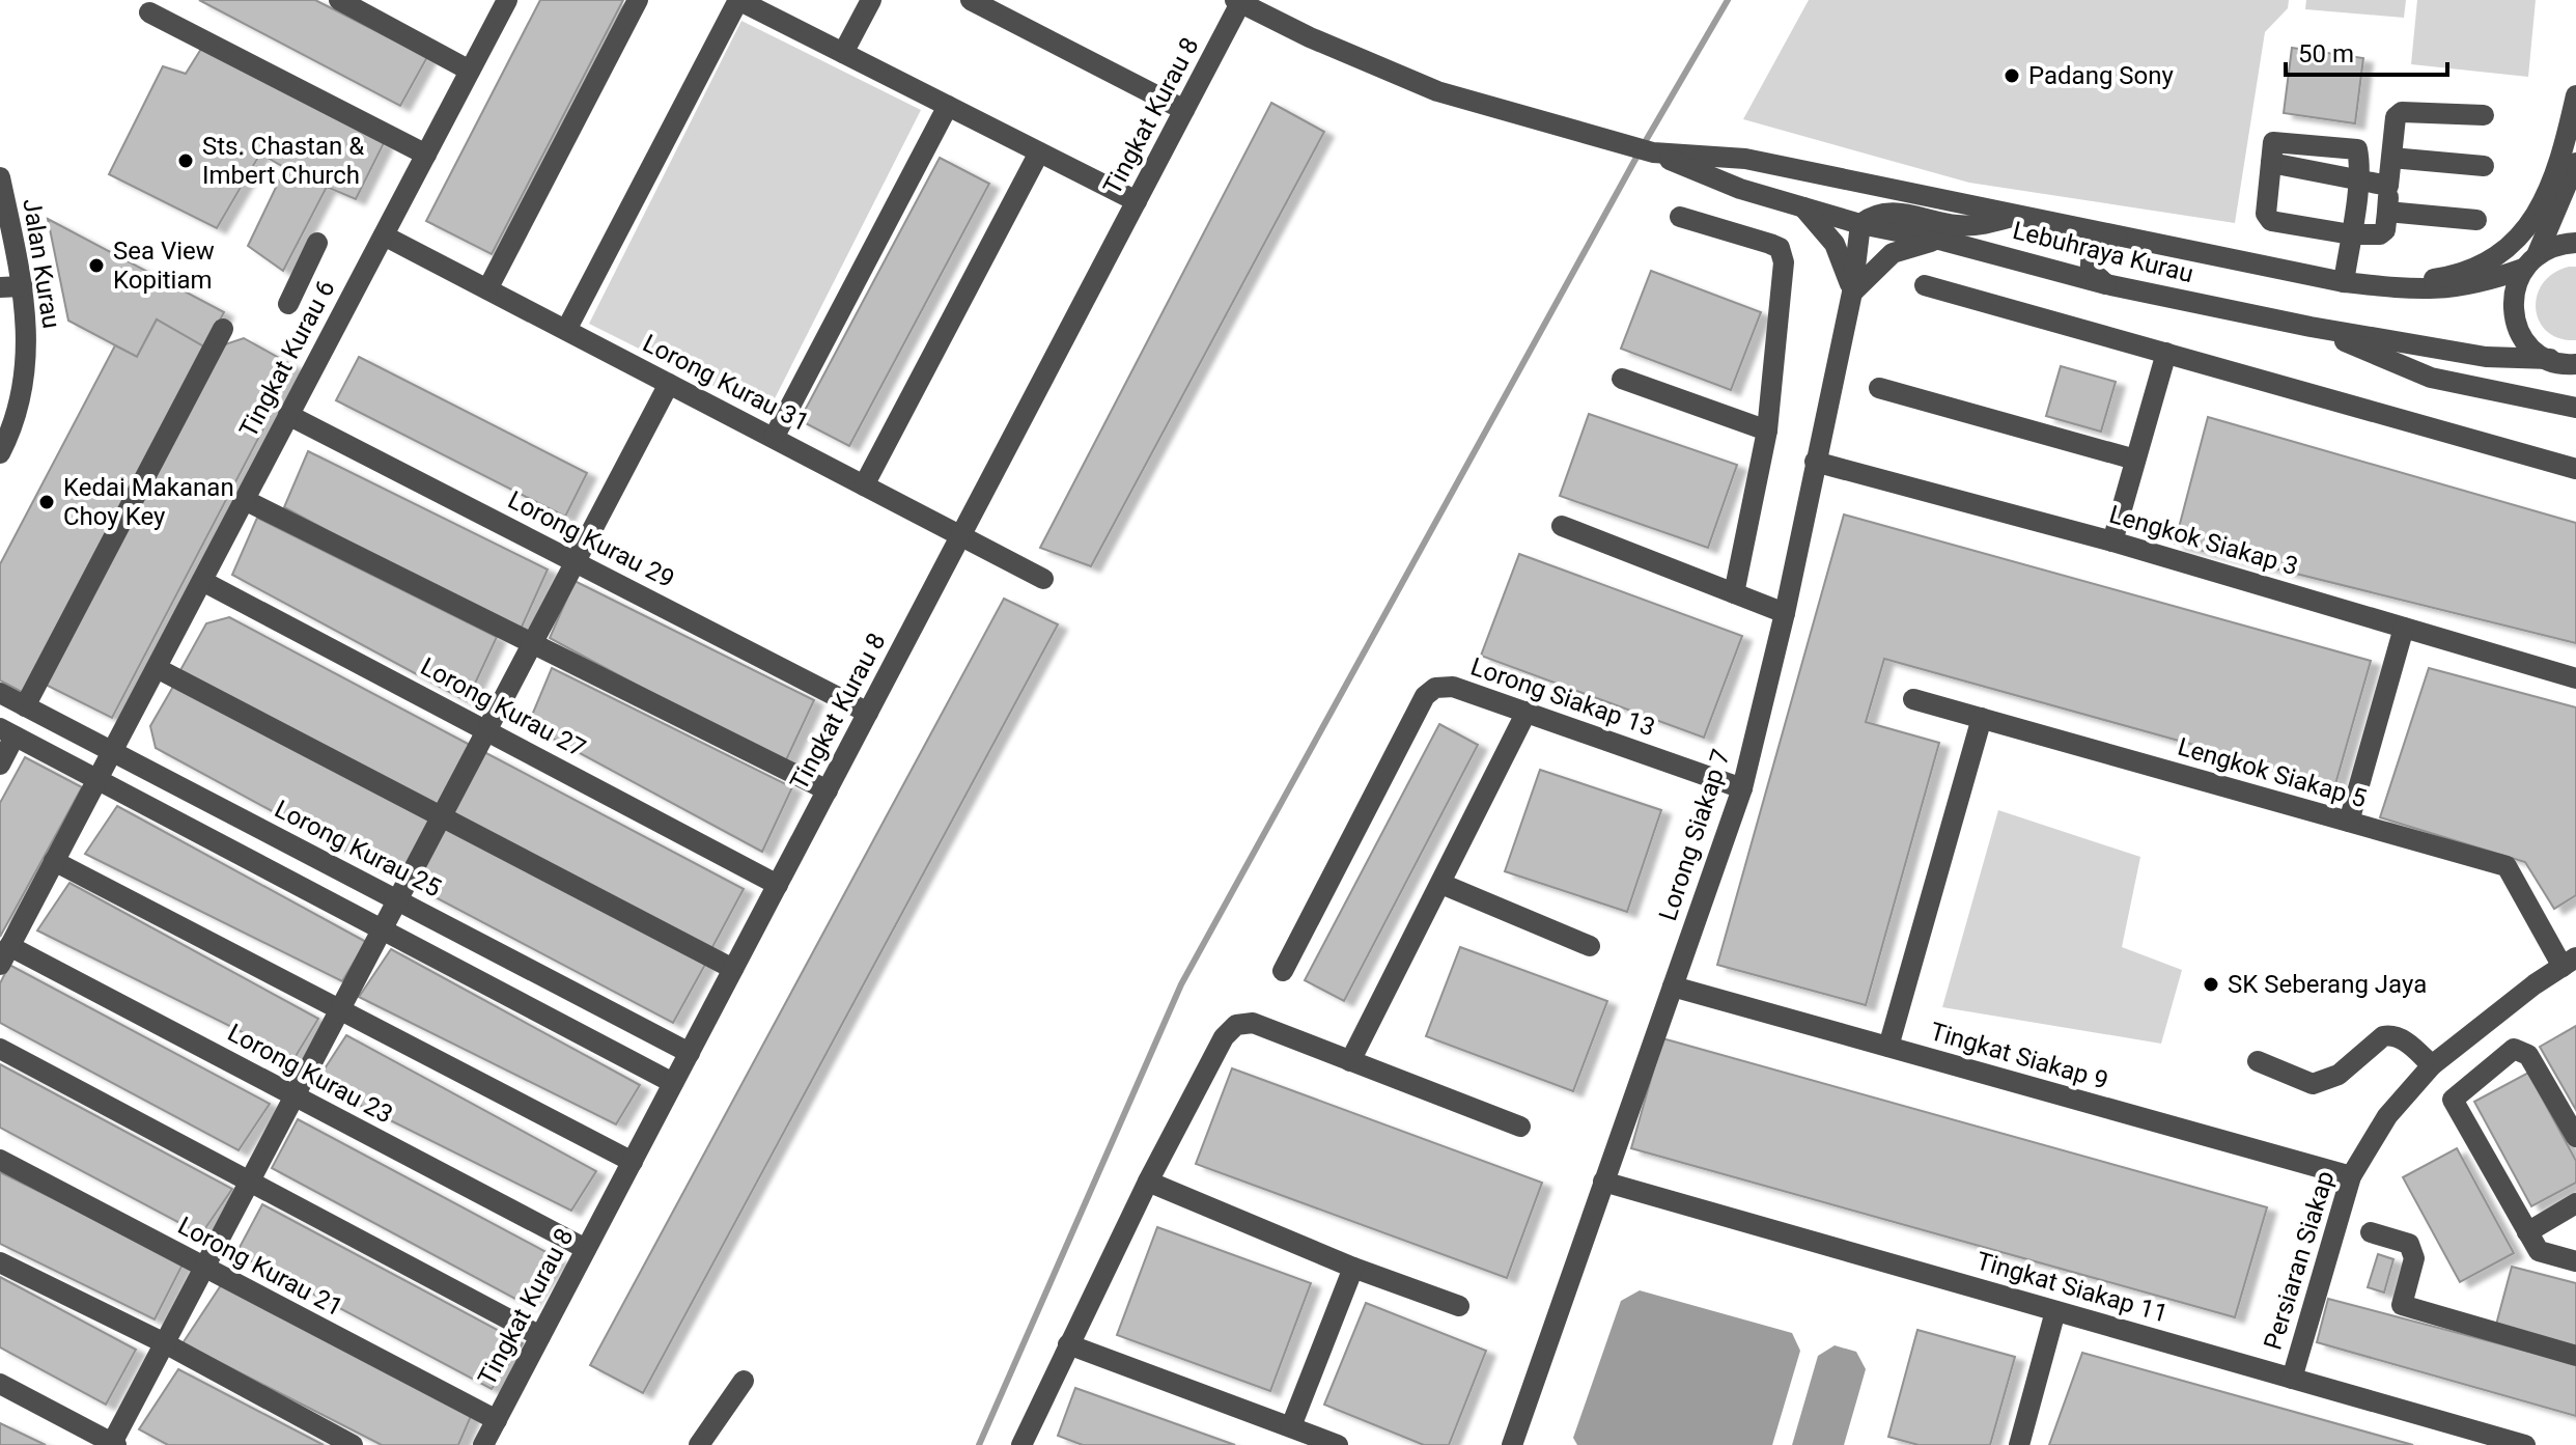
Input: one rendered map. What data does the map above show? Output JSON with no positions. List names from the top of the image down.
{
  "streets": {
    "street": [
      "Tingkat Kurau 8",
      "Lebuhraya Kurau",
      "Jalan Kurau",
      "Tingkat Kurau 6",
      "Lorong Kurau 31",
      "Lorong Kurau 29",
      "Lengkok Siakap 3",
      "Lorong Siakap 13",
      "Lorong Kurau 27",
      "Lengkok Siakap 5",
      "Lorong Siakap 7",
      "Lorong Kurau 25",
      "Tingkat Siakap 9",
      "Lorong Kurau 23",
      "Persiaran Siakap",
      "Lorong Kurau 21",
      "Tingkat Siakap 11"
    ]
  },
  "crossings": [
    ["Tingkat Kurau 8", "Lebuhraya Kurau"],
    ["Tingkat Kurau 8", "Lorong Kurau 31"],
    ["Tingkat Kurau 8", "Lorong Kurau 29"],
    ["Tingkat Kurau 8", "Lorong Kurau 27"],
    ["Tingkat Kurau 8", "Lorong Kurau 25"],
    ["Tingkat Kurau 8", "Lorong Kurau 23"],
    ["Tingkat Kurau 8", "Lorong Kurau 21"],
    ["Lebuhraya Kurau", "Lorong Siakap 7"],
    ["Tingkat Kurau 6", "Lorong Kurau 31"],
    ["Tingkat Kurau 6", "Lorong Kurau 29"],
    ["Tingkat Kurau 6", "Lorong Kurau 27"],
    ["Tingkat Kurau 6", "Lorong Kurau 25"],
    ["Tingkat Kurau 6", "Lorong Kurau 23"],
    ["Lengkok Siakap 3", "Lorong Siakap 7"],
    ["Lorong Siakap 13", "Lorong Siakap 7"],
    ["Lengkok Siakap 5", "Persiaran Siakap"],
    ["Lorong Siakap 7", "Tingkat Siakap 9"],
    ["Lorong Siakap 7", "Tingkat Siakap 11"],
    ["Tingkat Siakap 9", "Persiaran Siakap"],
    ["Persiaran Siakap", "Tingkat Siakap 11"]
  ],
  "places": [
    "Padang Sony",
    "Sts. Chastan & Imbert Church",
    "Sea View Kopitiam",
    "Kedai Makanan Choy Key",
    "SK Seberang Jaya"
  ],
  "scale_bar": "50 m"
}
